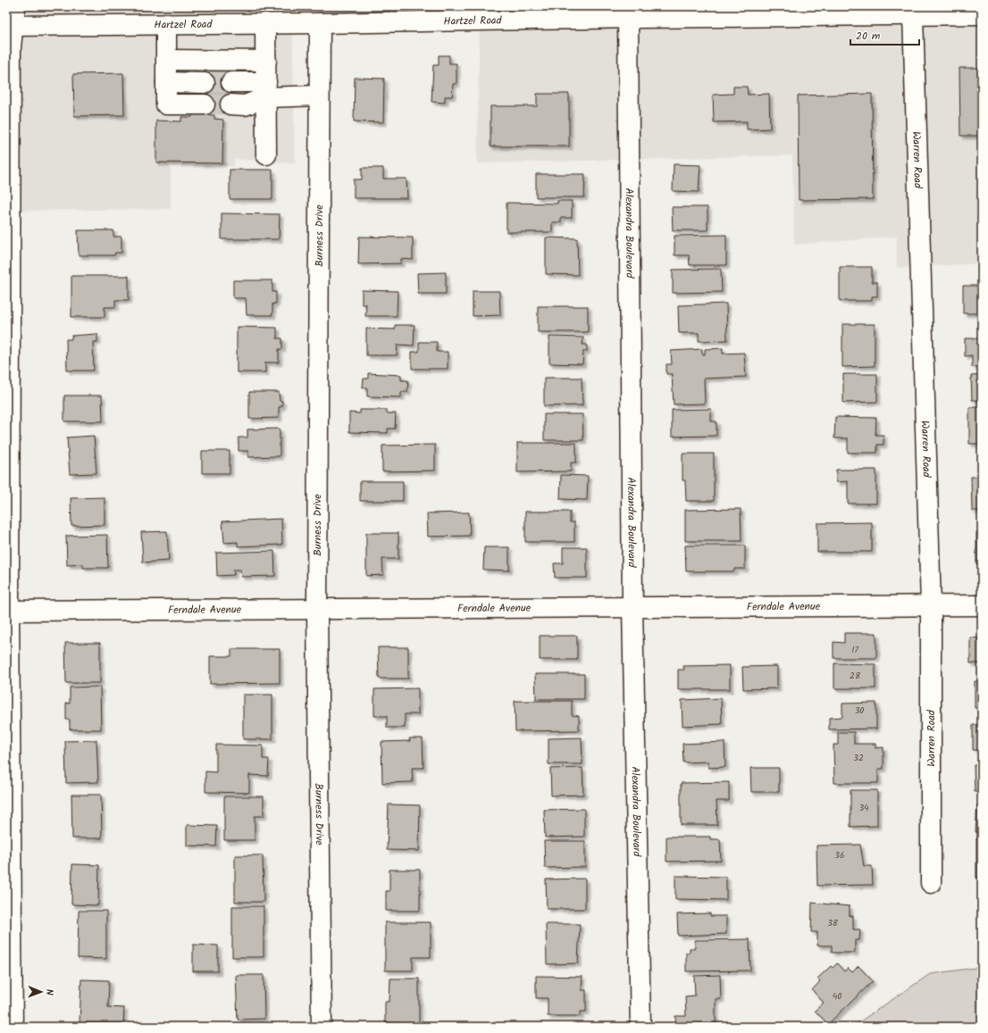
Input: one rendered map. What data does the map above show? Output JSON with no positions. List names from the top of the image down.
{
  "streets": {
    "street": [
      "Hartzel Road",
      "Warren Road",
      "Alexandra Boulevard",
      "Burness Drive",
      "Ferndale Avenue"
    ]
  },
  "crossings": [
    ["Hartzel Road", "Warren Road"],
    ["Hartzel Road", "Alexandra Boulevard"],
    ["Hartzel Road", "Burness Drive"],
    ["Warren Road", "Ferndale Avenue"],
    ["Alexandra Boulevard", "Ferndale Avenue"],
    ["Burness Drive", "Ferndale Avenue"]
  ],
  "house_numbers": [
    "17",
    "28",
    "30",
    "32",
    "34",
    "36",
    "38",
    "40"
  ],
  "scale_bar": "20 m",
  "north": "right"
}
